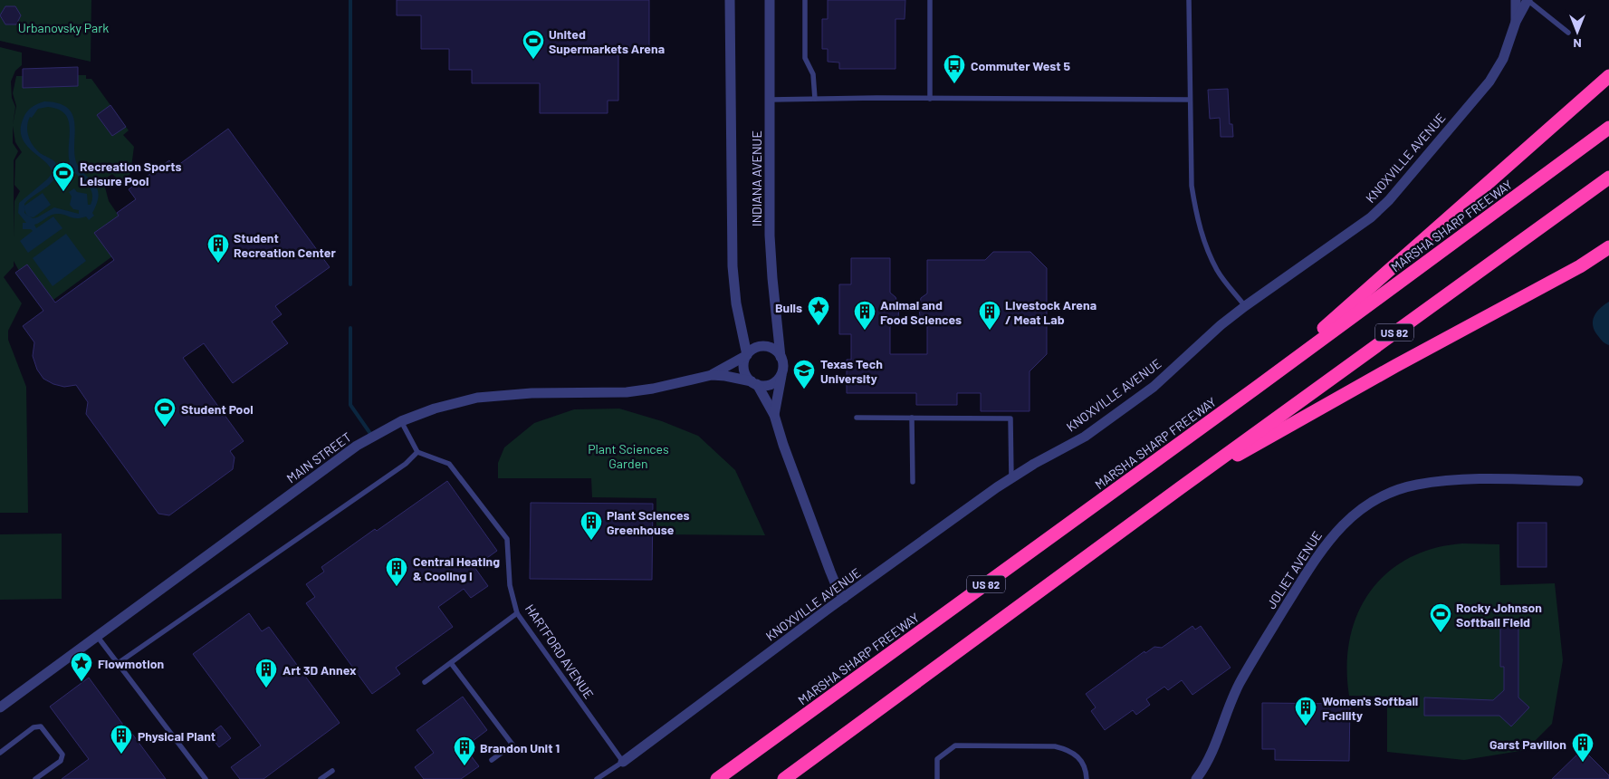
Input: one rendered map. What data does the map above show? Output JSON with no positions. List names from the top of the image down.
{
  "streets": {
    "highway": ["MARSHA SHARP FREEWAY", "US 82"],
    "street": [
      "KNOXVILLE AVENUE",
      "INDIANA AVENUE",
      "MAIN STREET",
      "JOLIET AVENUE"
    ],
    "lane": ["HARTFORD AVENUE"]
  },
  "crossings": [
    ["KNOXVILLE AVENUE", "HARTFORD AVENUE"],
    ["INDIANA AVENUE", "MAIN STREET"]
  ],
  "parks": ["Urbanovsky Park", "Plant Sciences Garden"],
  "places": {
    "sports": [
      "United Supermarkets Arena",
      "Recreation Sports Leisure Pool",
      "Student Pool",
      "Rocky Johnson Softball Field"
    ],
    "bus stop": ["Commuter West 5"],
    "building": [
      "Student Recreation Center",
      "Animal and Food Sciences",
      "Livestock Arena / Meat Lab",
      "Plant Sciences Greenhouse",
      "Central Heating & Cooling I",
      "Art 3D Annex",
      "Women's Softball Facility",
      "Physical Plant",
      "Garst Pavilion",
      "Brandon Unit 1"
    ],
    "place": ["Bulls", "Flowmotion"],
    "school or university": ["Texas Tech University"]
  },
  "north": "bottom"
}
